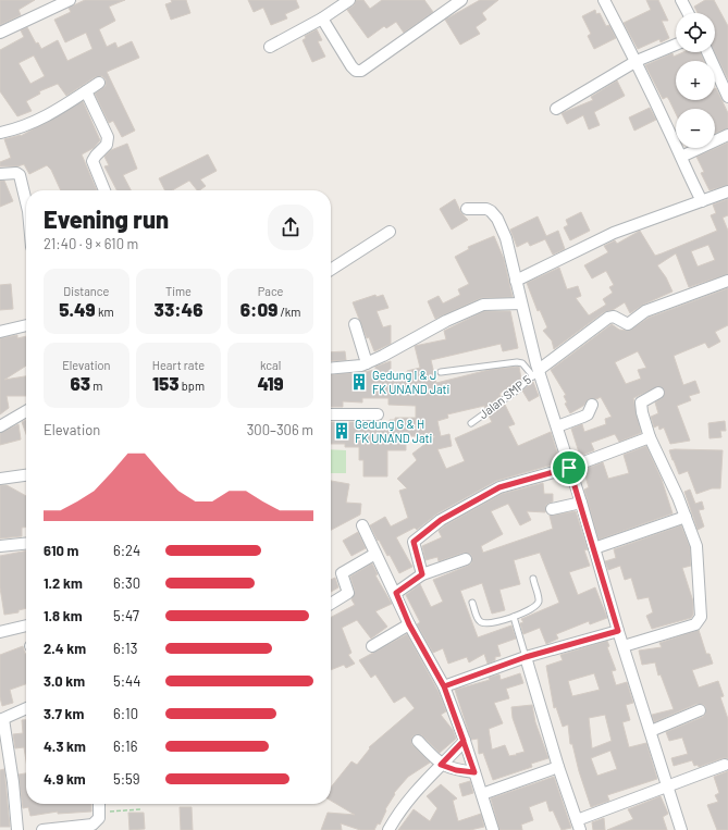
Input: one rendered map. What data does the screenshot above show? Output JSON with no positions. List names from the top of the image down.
{
  "streets": {
    "lane": ["Jalan SMP 5"]
  },
  "places": {
    "building": ["Gedung I & J FK UNAND Jati", "Gedung G & H FK UNAND Jati"]
  },
  "page": {
    "map_buttons": ["+", "−"],
    "heading": ["Evening run", "21:40 · 9 × 610 m"],
    "stats": [
      ["Distance", "5.49 km"],
      ["Time", "33:46"],
      ["Pace", "6:09 /km"],
      ["Elevation", "63 m"],
      ["Heart rate", "153 bpm"],
      ["kcal", "419"]
    ],
    "chart": ["Elevation", "300–306 m"],
    "list": [
      {
        "name": "610 m",
        "note": "6:24"
      },
      {
        "name": "1.2 km",
        "note": "6:30"
      },
      {
        "name": "1.8 km",
        "note": "5:47"
      },
      {
        "name": "2.4 km",
        "note": "6:13"
      },
      {
        "name": "3.0 km",
        "note": "5:44"
      },
      {
        "name": "3.7 km",
        "note": "6:10"
      },
      {
        "name": "4.3 km",
        "note": "6:16"
      },
      {
        "name": "4.9 km",
        "note": "5:59"
      }
    ]
  }
}
